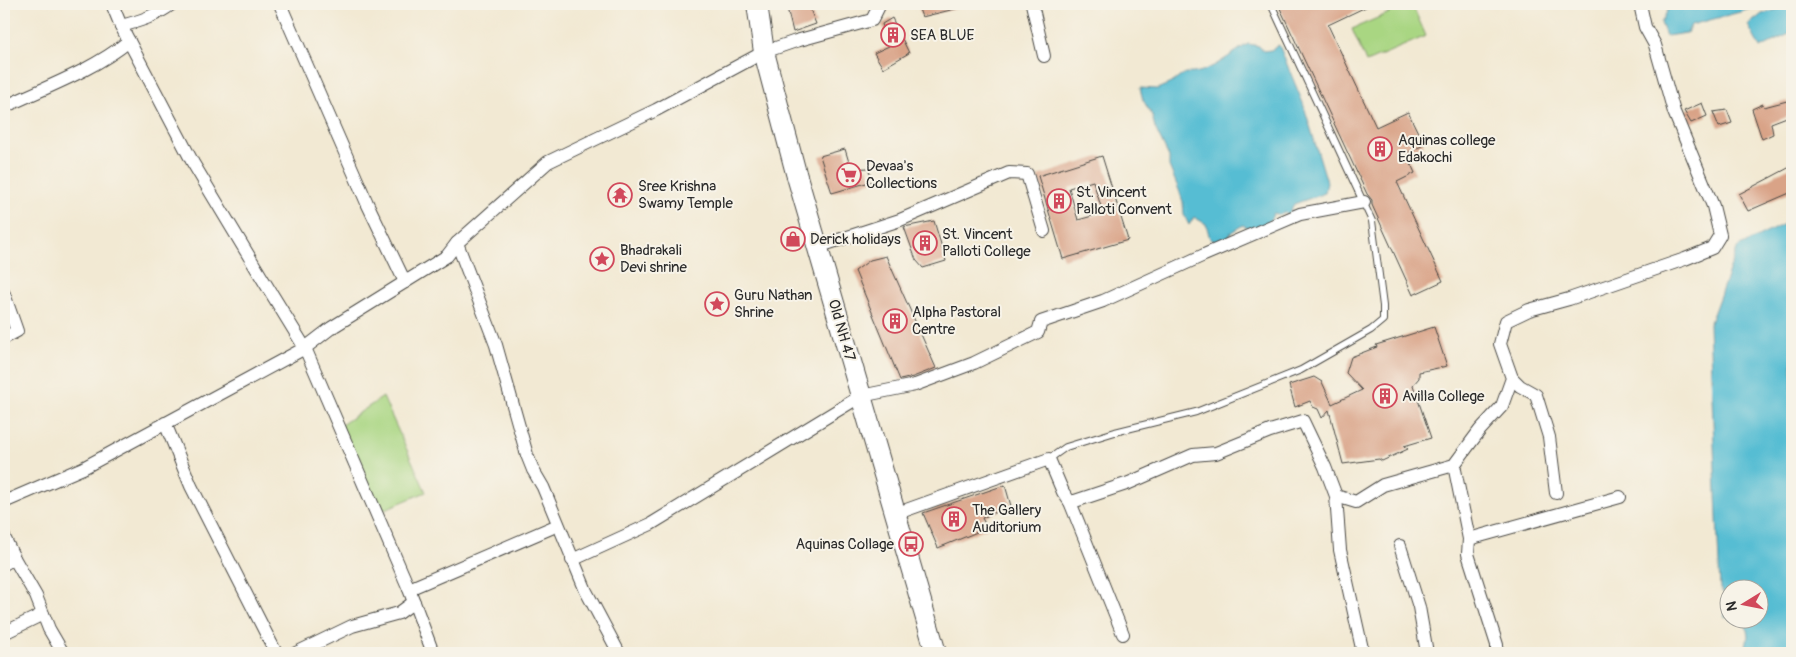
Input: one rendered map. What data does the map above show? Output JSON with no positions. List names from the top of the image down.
{
  "streets": {
    "main road": ["Old NH 47"]
  },
  "places": {
    "building": [
      "SEA BLUE",
      "Aquinas college Edakochi",
      "St. Vincent Palloti Convent",
      "St. Vincent Palloti College",
      "Alpha Pastoral Centre",
      "Avilla College",
      "The Gallery Auditorium"
    ],
    "supermarket": ["Devaa's Collections"],
    "temple": ["Sree Krishna Swamy Temple"],
    "shop": ["Derick holidays"],
    "place": ["Bhadrakali Devi shrine", "Guru Nathan Shrine"],
    "bus stop": ["Aquinas Collage"]
  },
  "north": "left"
}
